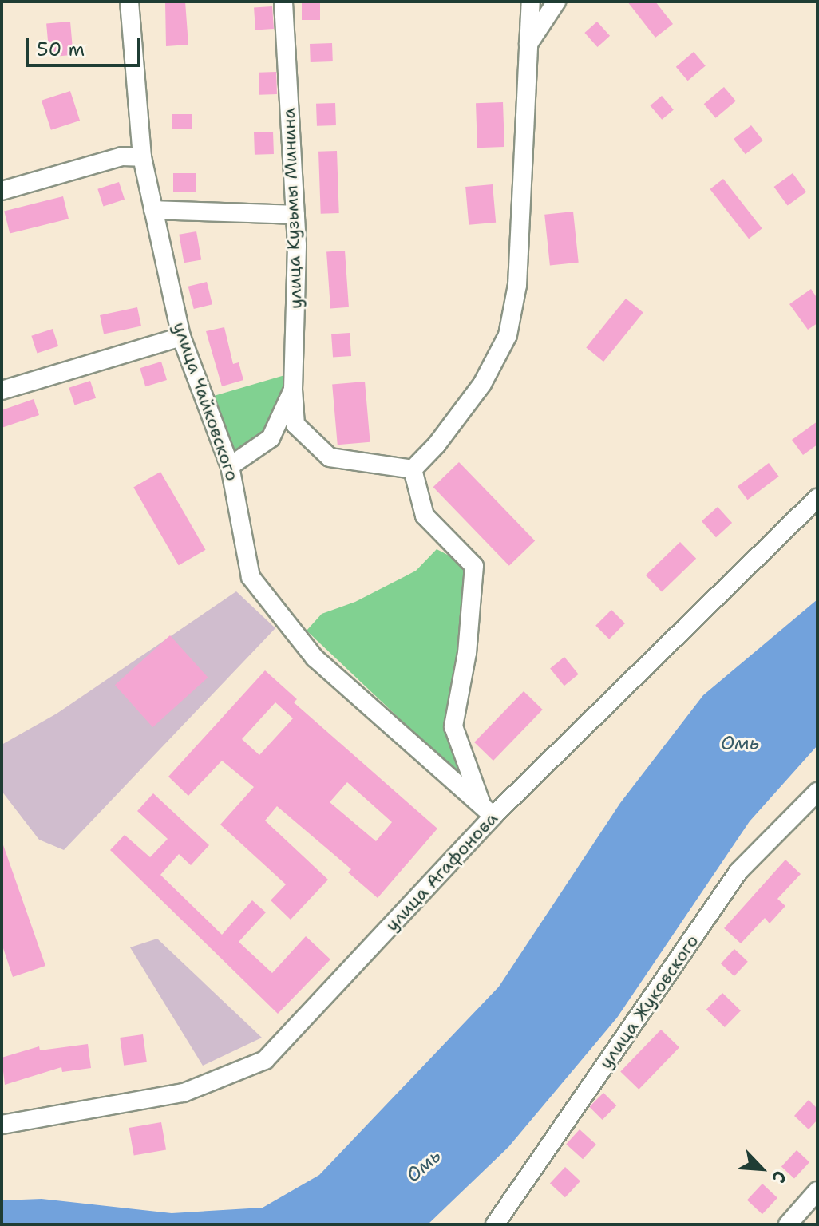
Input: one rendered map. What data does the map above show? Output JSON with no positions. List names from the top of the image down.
{
  "streets": {
    "street": [
      "улица Кузьмы Минина",
      "улица Чайковского",
      "улица Агафонова",
      "улица Жуковского"
    ]
  },
  "crossings": [
    ["улица Чайковского", "улица Агафонова"]
  ],
  "water": ["Омь"],
  "scale_bar": "50 m",
  "north": "bottom right"
}
